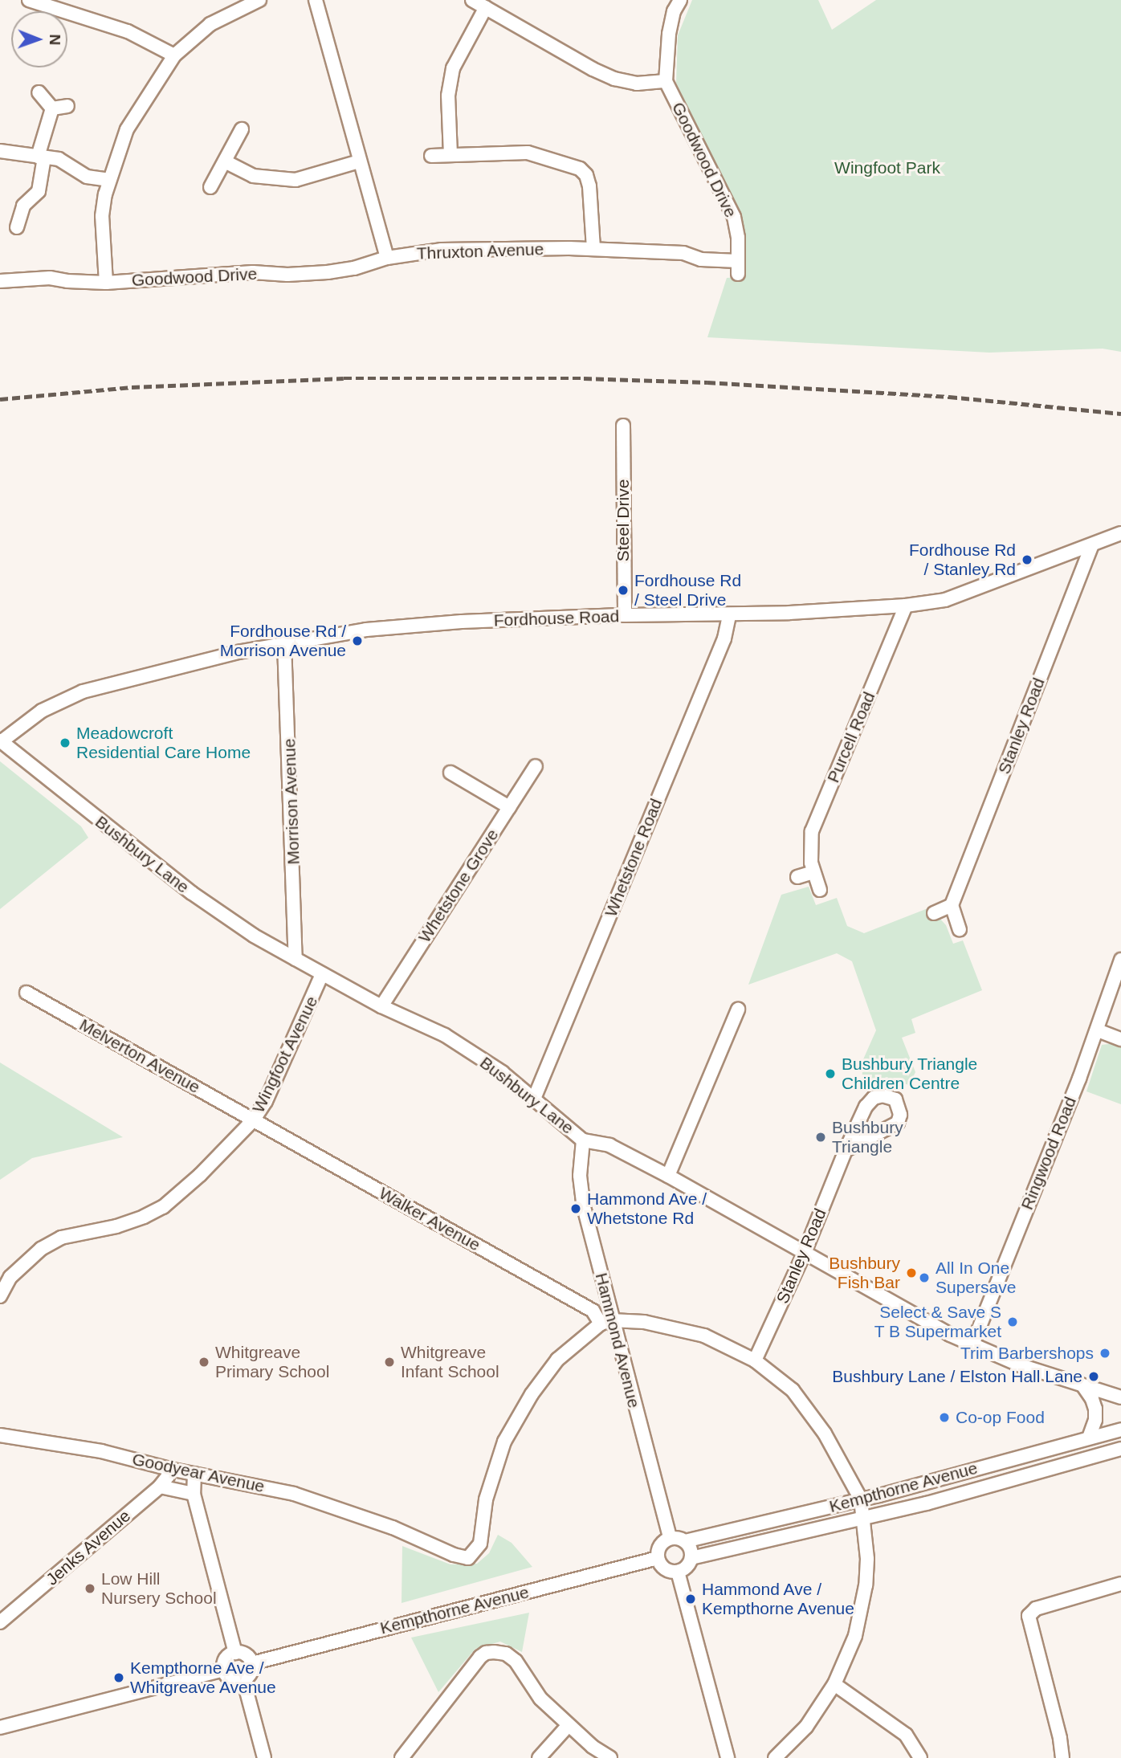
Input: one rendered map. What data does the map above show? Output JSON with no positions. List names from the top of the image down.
{
  "streets": {
    "street": [
      "Goodwood Drive",
      "Thruxton Avenue",
      "Steel Drive",
      "Fordhouse Road",
      "Stanley Road",
      "Purcell Road",
      "Morrison Avenue",
      "Bushbury Lane",
      "Whetstone Road",
      "Whetstone Grove",
      "Wingfoot Avenue",
      "Melverton Avenue",
      "Ringwood Road",
      "Walker Avenue",
      "Hammond Avenue",
      "Goodyear Avenue",
      "Kempthorne Avenue",
      "Jenks Avenue"
    ]
  },
  "crossings": [
    ["Goodwood Drive", "Thruxton Avenue"],
    ["Steel Drive", "Fordhouse Road"],
    ["Fordhouse Road", "Stanley Road"],
    ["Fordhouse Road", "Purcell Road"],
    ["Fordhouse Road", "Morrison Avenue"],
    ["Fordhouse Road", "Bushbury Lane"],
    ["Fordhouse Road", "Whetstone Road"],
    ["Stanley Road", "Bushbury Lane"],
    ["Morrison Avenue", "Bushbury Lane"],
    ["Bushbury Lane", "Whetstone Road"],
    ["Bushbury Lane", "Whetstone Grove"],
    ["Bushbury Lane", "Wingfoot Avenue"],
    ["Bushbury Lane", "Ringwood Road"],
    ["Bushbury Lane", "Hammond Avenue"],
    ["Wingfoot Avenue", "Melverton Avenue"],
    ["Wingfoot Avenue", "Walker Avenue"],
    ["Melverton Avenue", "Walker Avenue"],
    ["Walker Avenue", "Hammond Avenue"],
    ["Walker Avenue", "Goodyear Avenue"],
    ["Hammond Avenue", "Goodyear Avenue"],
    ["Hammond Avenue", "Kempthorne Avenue"],
    ["Goodyear Avenue", "Jenks Avenue"]
  ],
  "parks": ["Wingfoot Park"],
  "places": [
    "Fordhouse Rd / Stanley Rd",
    "Fordhouse Rd / Steel Drive",
    "Fordhouse Rd / Morrison Avenue",
    "Meadowcroft Residential Care Home",
    "Bushbury Triangle Children Centre",
    "Bushbury Triangle",
    "Hammond Ave / Whetstone Rd",
    "Bushbury Fish Bar",
    "All In One Supersave",
    "Select & Save S T B Supermarket",
    "Trim Barbershops",
    "Whitgreave Primary School",
    "Whitgreave Infant School",
    "Bushbury Lane / Elston Hall Lane",
    "Co-op Food",
    "Low Hill Nursery School",
    "Hammond Ave / Kempthorne Avenue",
    "Kempthorne Ave / Whitgreave Avenue"
  ],
  "north": "right"
}
